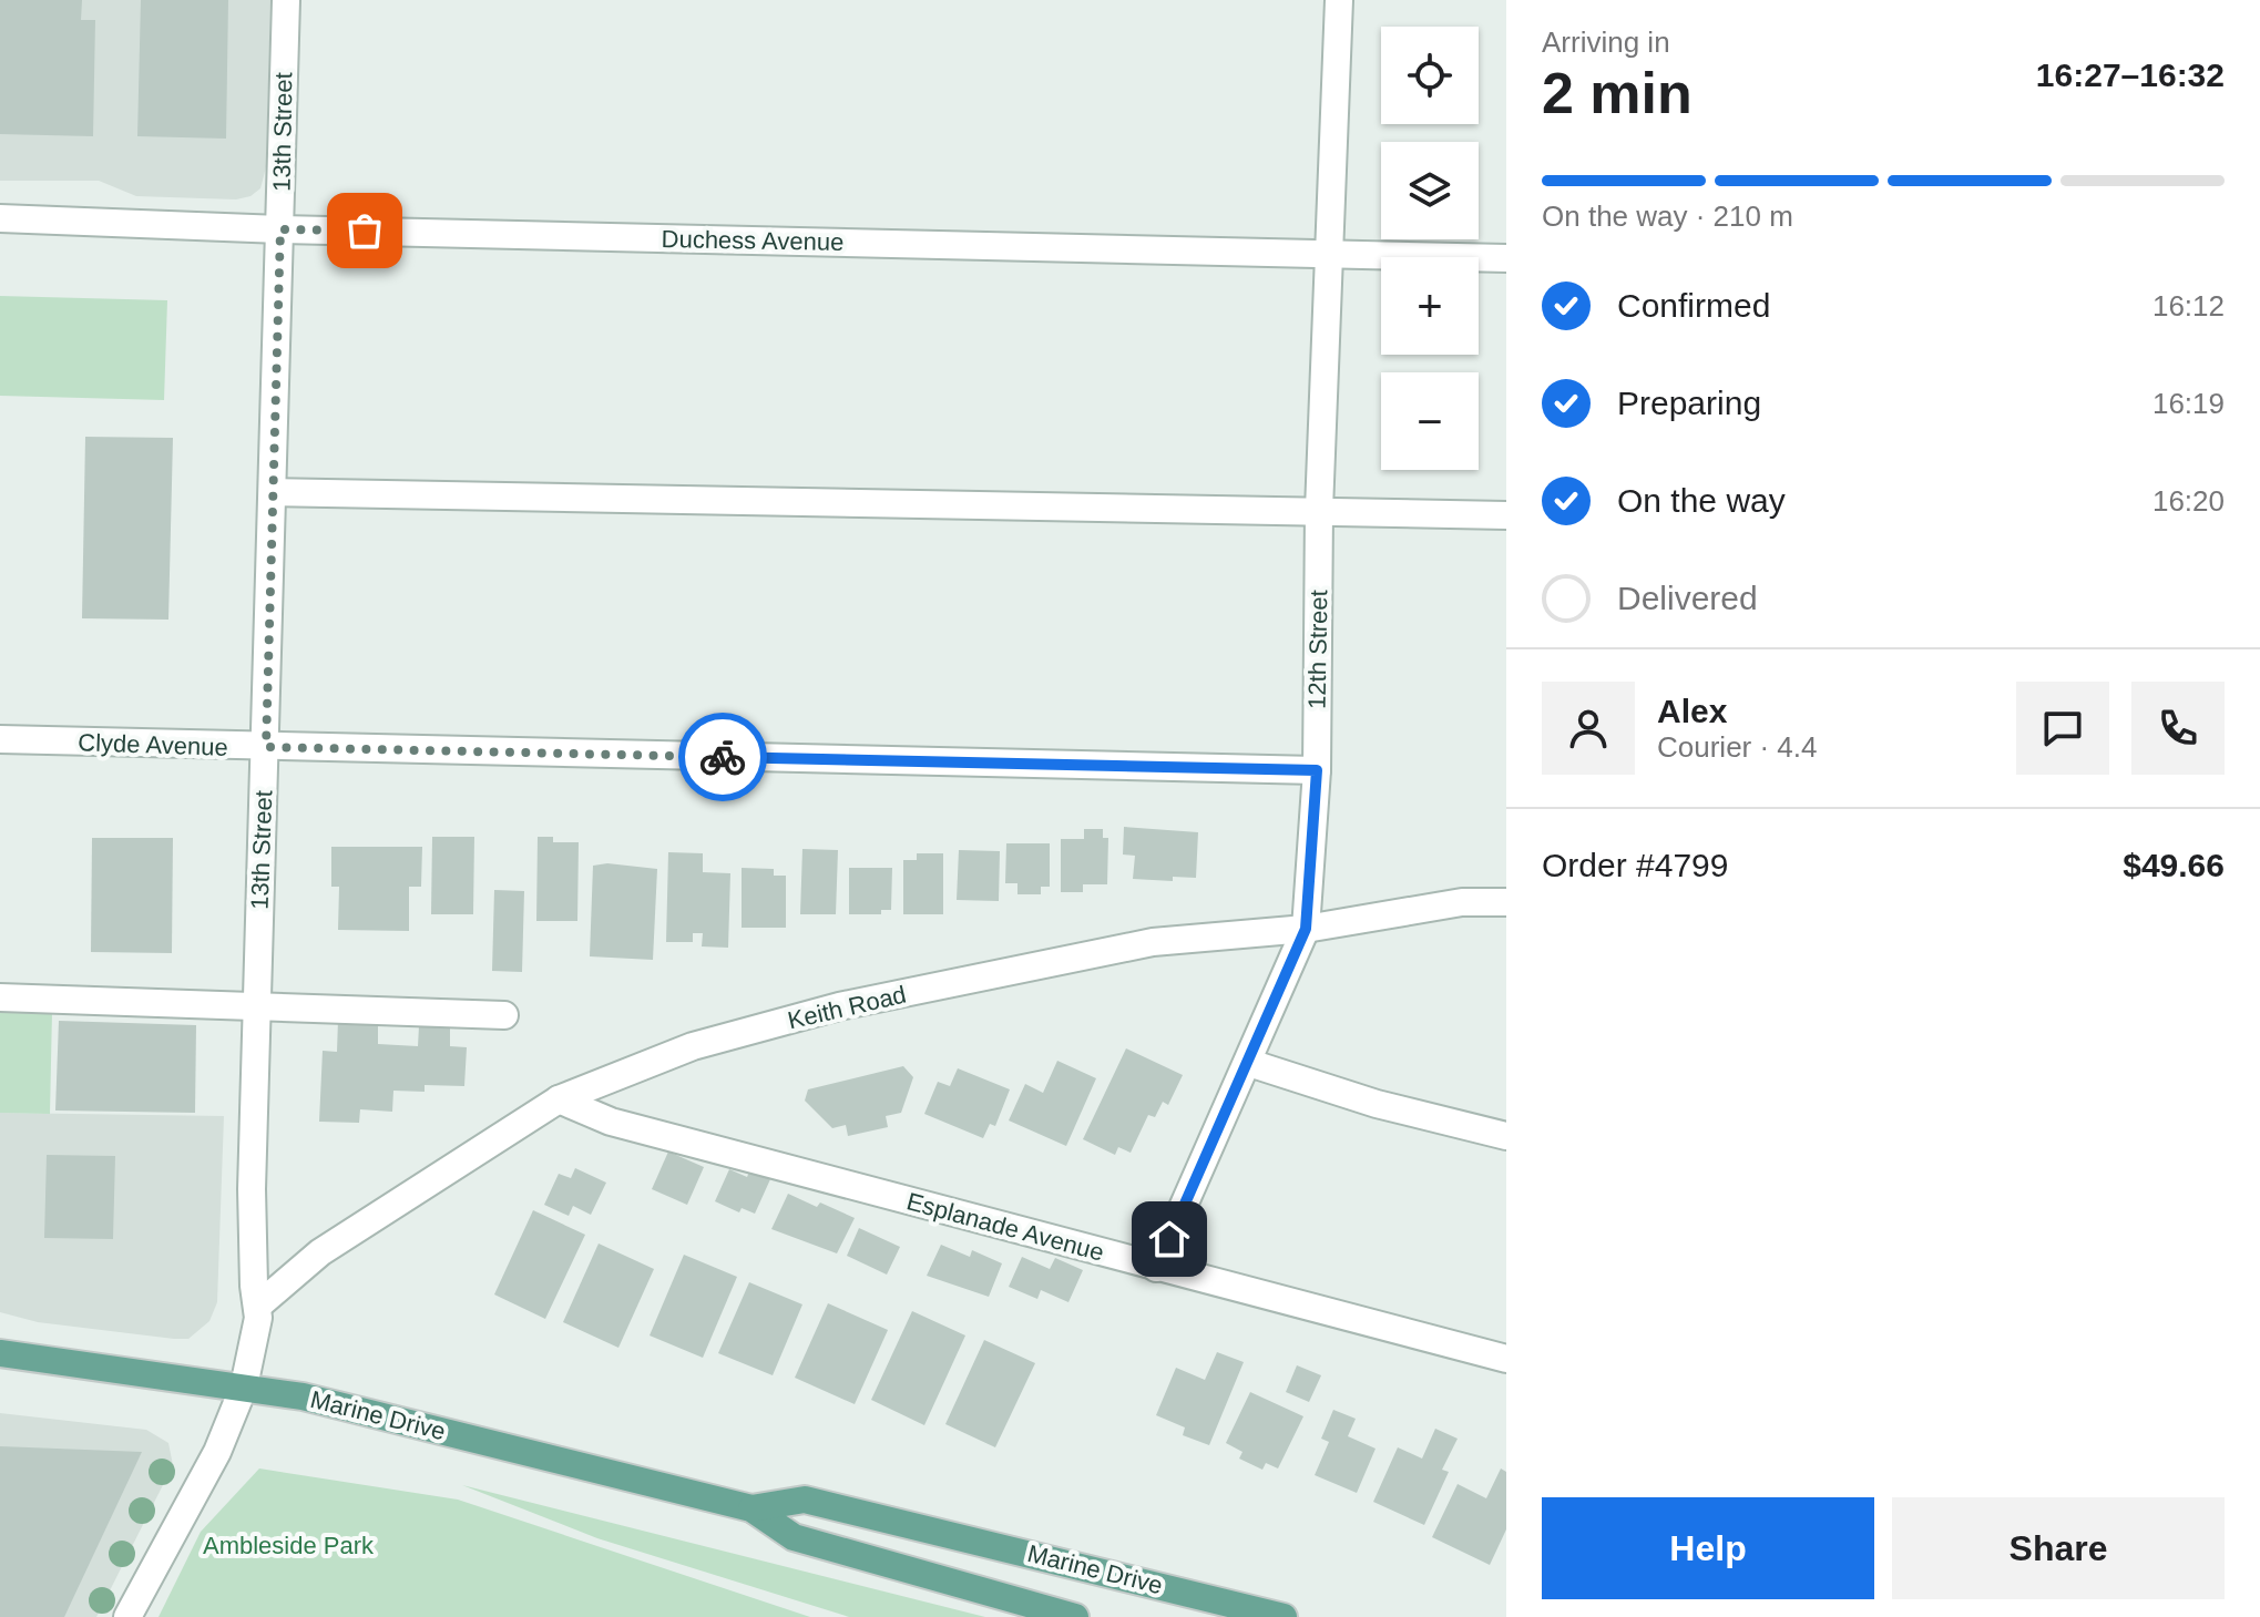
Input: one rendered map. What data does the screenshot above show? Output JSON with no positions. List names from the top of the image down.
{
  "streets": {
    "main road": ["Marine Drive"],
    "street": [
      "13th Street",
      "Duchess Avenue",
      "12th Street",
      "Clyde Avenue",
      "Keith Road",
      "Esplanade Avenue"
    ]
  },
  "crossings": [
    ["13th Street", "Duchess Avenue"],
    ["13th Street", "Clyde Avenue"],
    ["13th Street", "Keith Road"],
    ["13th Street", "Marine Drive"],
    ["Duchess Avenue", "12th Street"],
    ["12th Street", "Clyde Avenue"],
    ["12th Street", "Keith Road"],
    ["12th Street", "Esplanade Avenue"],
    ["Keith Road", "Esplanade Avenue"]
  ],
  "parks": ["Ambleside Park"],
  "page": {
    "heading": ["2 min", "Arriving in", "16:27–16:32"],
    "panel": [
      "Alex",
      "Courier · 4.4",
      "Order #4799",
      "$49.66"
    ],
    "map_buttons": ["+", "−"],
    "bar": "On the way · 210 m",
    "list": [
      ["Confirmed", "16:12"],
      ["Preparing", "16:19"],
      ["On the way", "16:20"],
      "Delivered"
    ],
    "buttons": ["Help", "Share"]
  }
}
